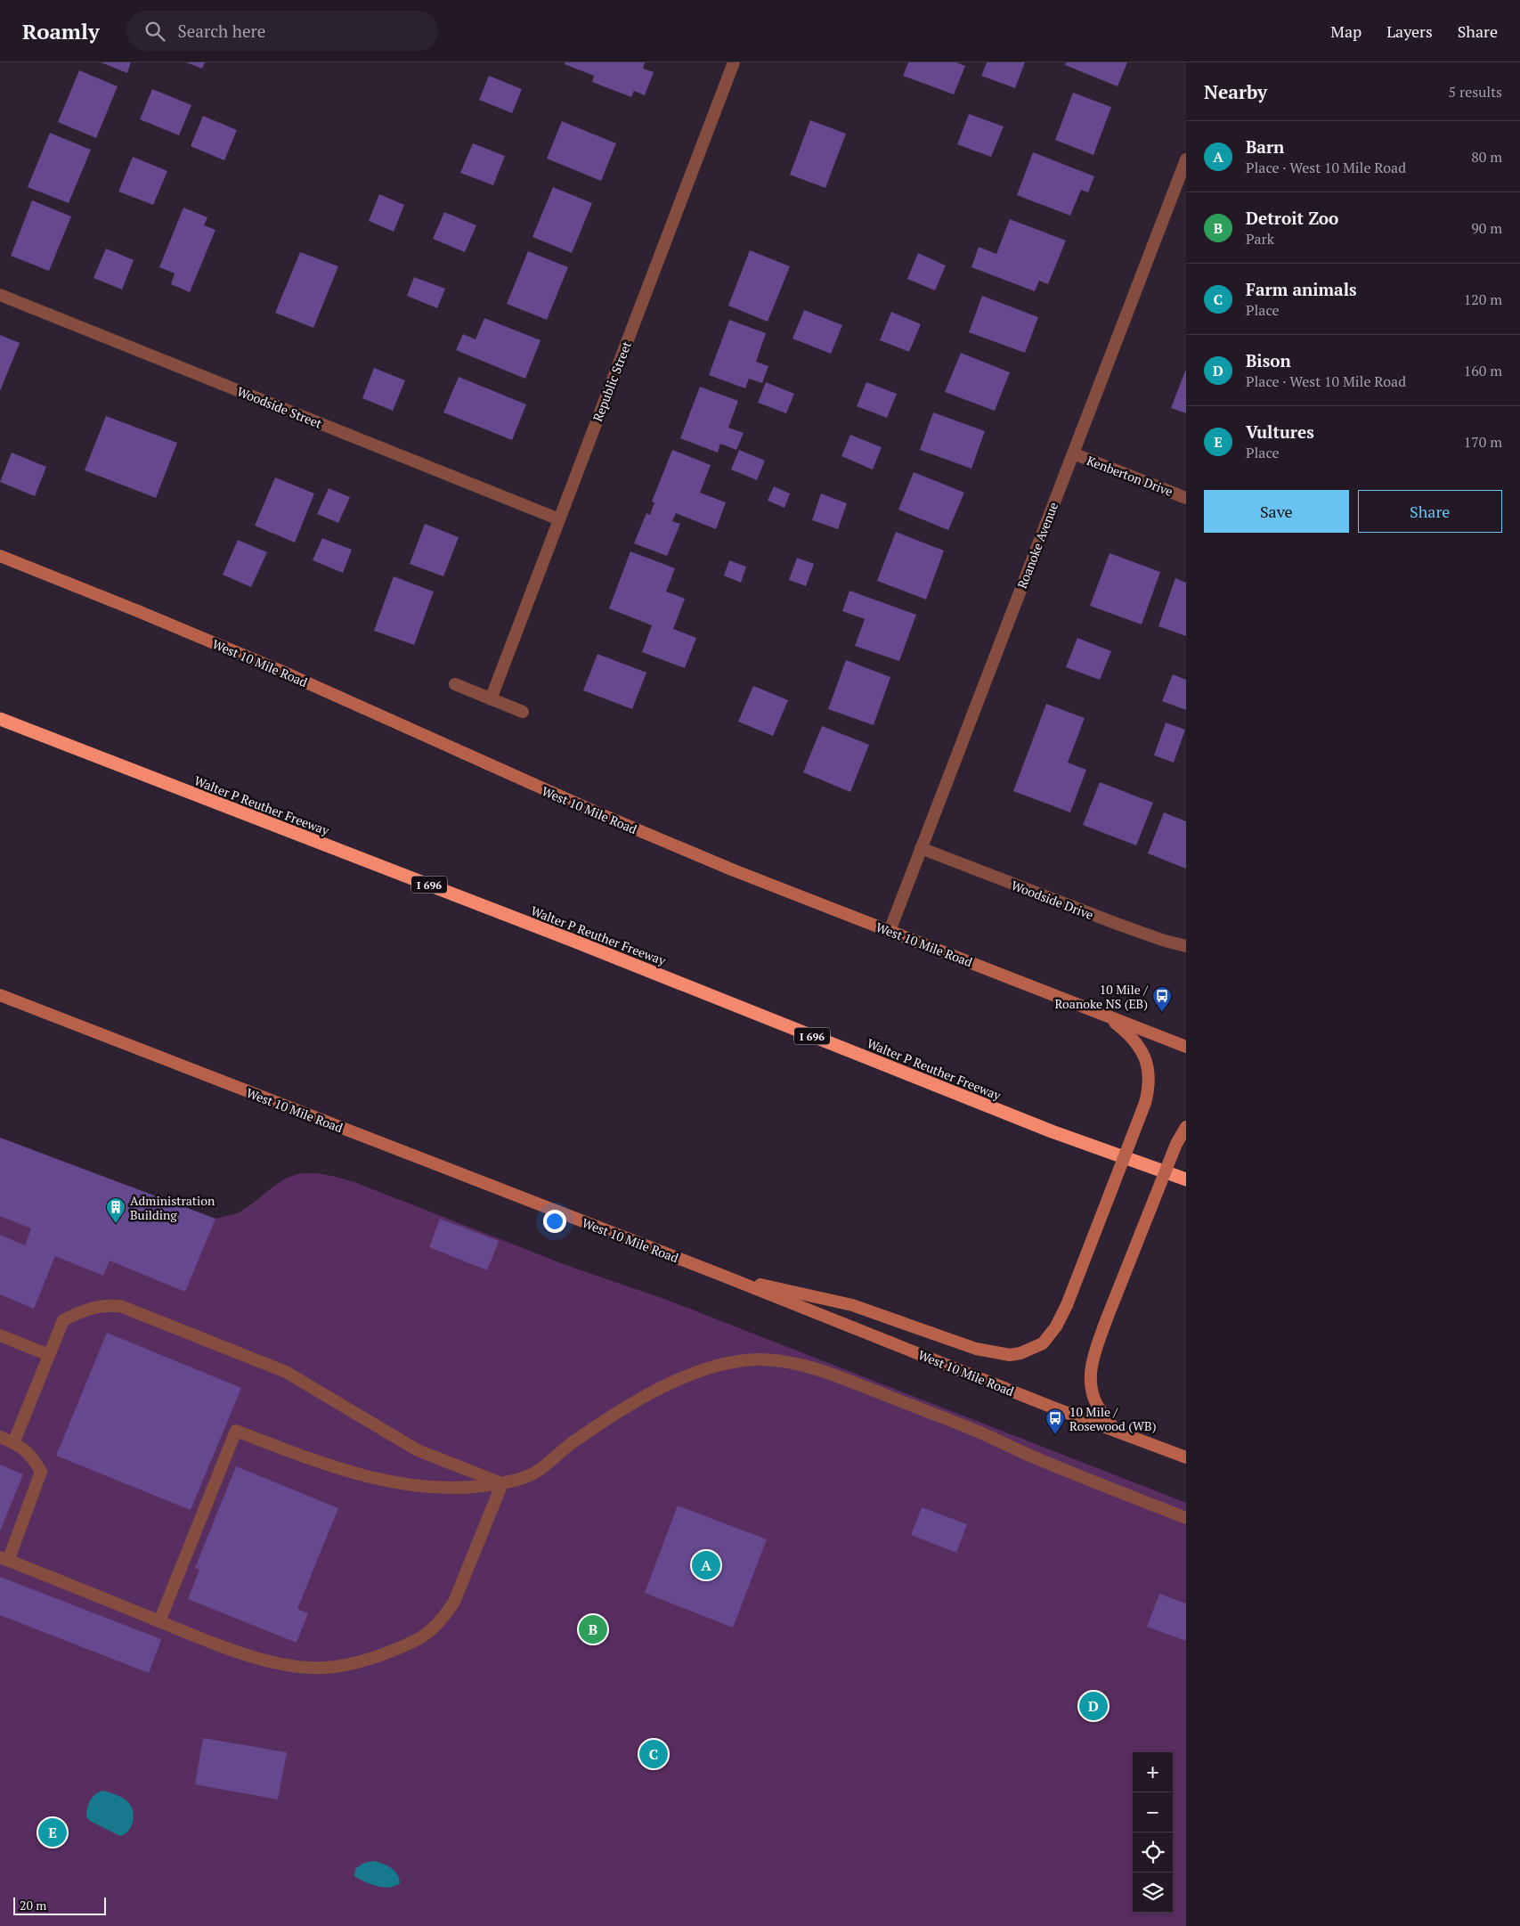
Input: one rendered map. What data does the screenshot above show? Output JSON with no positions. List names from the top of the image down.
{
  "streets": {
    "highway": ["Walter P Reuther Freeway", "I 696"],
    "main road": ["West 10 Mile Road"],
    "street": [
      "Republic Street",
      "Woodside Street",
      "Kenberton Drive",
      "Roanoke Avenue",
      "Woodside Drive"
    ]
  },
  "crossings": [
    ["Republic Street", "Woodside Street"],
    ["Kenberton Drive", "Roanoke Avenue"],
    ["Roanoke Avenue", "West 10 Mile Road"],
    ["Roanoke Avenue", "Woodside Drive"]
  ],
  "places": {
    "bus stop": ["10 Mile / Roanoke NS (EB)", "10 Mile / Rosewood (WB)"],
    "building": ["Administration Building"]
  },
  "scale_bar": "20 m",
  "page": {
    "header": "Roamly",
    "search": "Search here",
    "nav": ["Map", "Layers", "Share"],
    "heading": ["Nearby", "5 results"],
    "list": [
      {
        "mark": "A",
        "name": "Barn",
        "note": "Place · West 10 Mile Road",
        "value": "80 m"
      },
      {
        "mark": "B",
        "name": "Detroit Zoo",
        "note": "Park",
        "value": "90 m"
      },
      {
        "mark": "C",
        "name": "Farm animals",
        "note": "Place",
        "value": "120 m"
      },
      {
        "mark": "D",
        "name": "Bison",
        "note": "Place · West 10 Mile Road",
        "value": "160 m"
      },
      {
        "mark": "E",
        "name": "Vultures",
        "note": "Place",
        "value": "170 m"
      }
    ],
    "buttons": ["Save", "Share"],
    "pins": [
      "A",
      "B",
      "D",
      "C",
      "E"
    ],
    "map_buttons": ["+", "−"],
    "scale": "20 m"
  }
}
